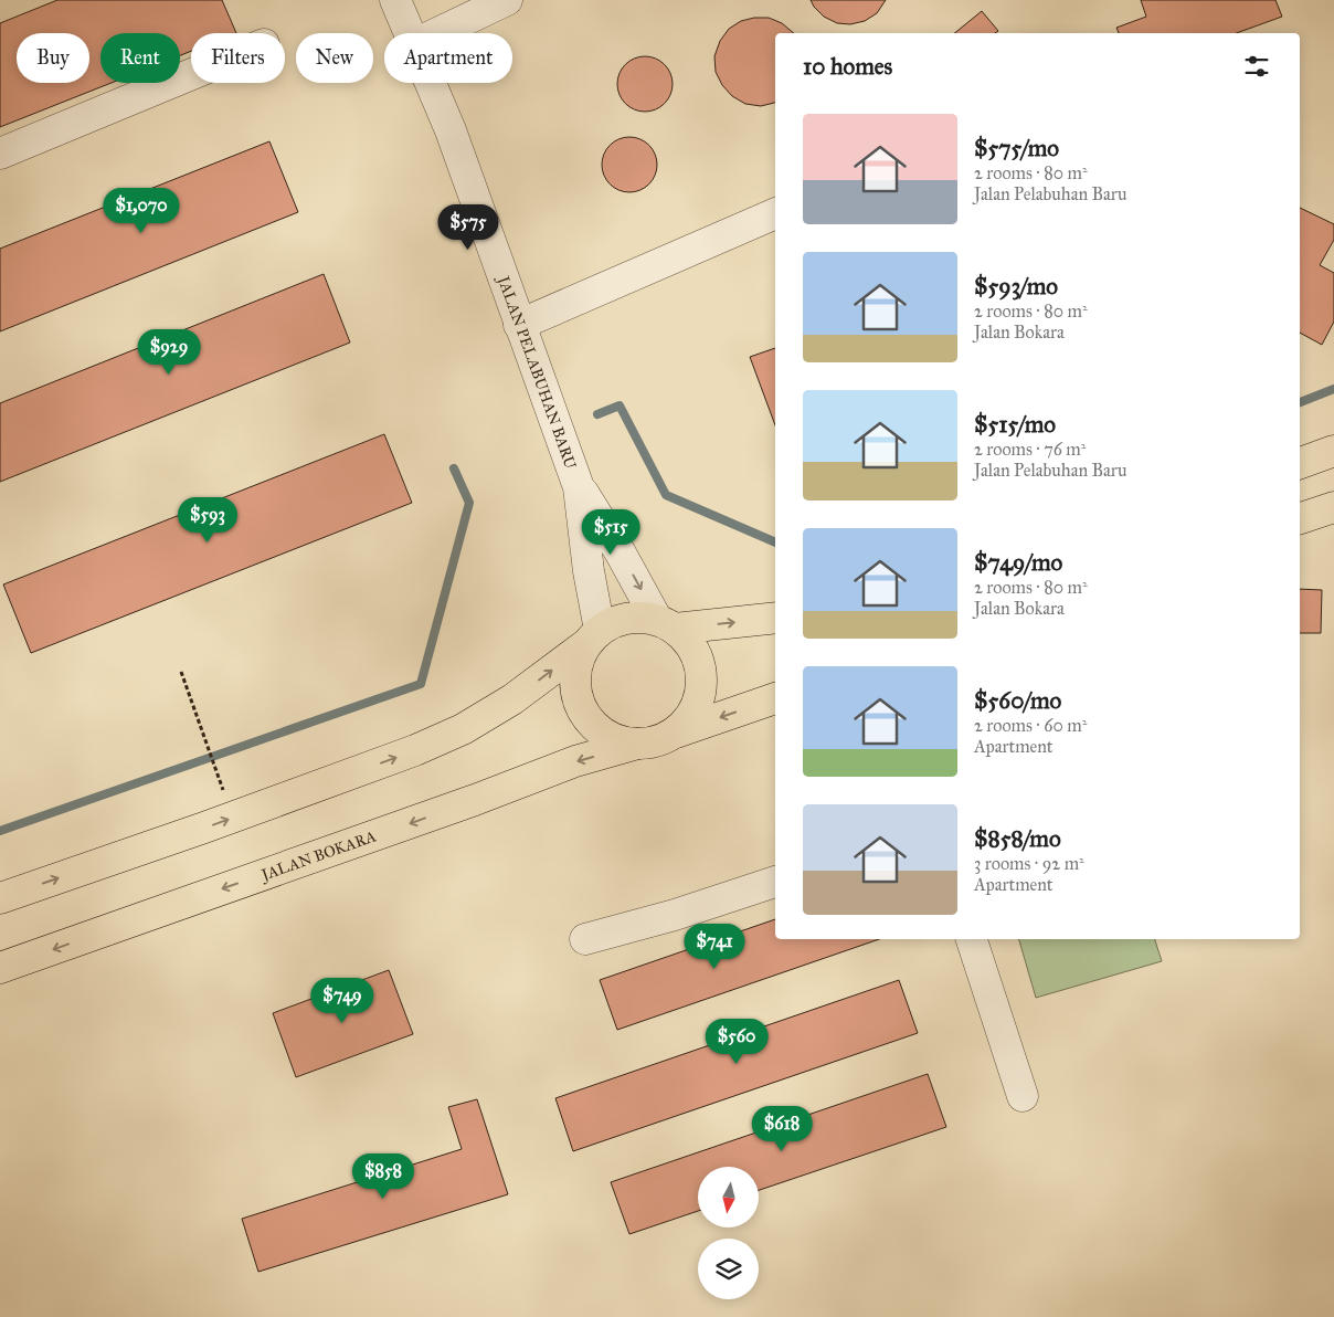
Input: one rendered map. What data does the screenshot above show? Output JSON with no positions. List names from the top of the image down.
{
  "streets": {
    "main road": ["JALAN BOKARA"],
    "street": ["JALAN PELABUHAN BARU"]
  },
  "crossings": [
    ["JALAN PELABUHAN BARU", "JALAN BOKARA"]
  ],
  "north": "bottom",
  "page": {
    "chip": [
      "Buy",
      "Rent",
      "Filters",
      "New",
      "Apartment"
    ],
    "heading": "10 homes",
    "list": [
      {
        "name": "$575/mo",
        "note": "2 rooms · 80 m² · Jalan Pelabuhan Baru"
      },
      {
        "name": "$593/mo",
        "note": "2 rooms · 80 m² · Jalan Bokara"
      },
      {
        "name": "$515/mo",
        "note": "2 rooms · 76 m² · Jalan Pelabuhan Baru"
      },
      {
        "name": "$749/mo",
        "note": "2 rooms · 80 m² · Jalan Bokara"
      },
      {
        "name": "$560/mo",
        "note": "2 rooms · 60 m² · Apartment"
      },
      {
        "name": "$858/mo",
        "note": "3 rooms · 92 m² · Apartment"
      }
    ],
    "price": [
      "$1,070",
      "$575",
      "$929",
      "$593",
      "$515",
      "$741",
      "$749",
      "$560",
      "$618",
      "$858"
    ]
  }
}
